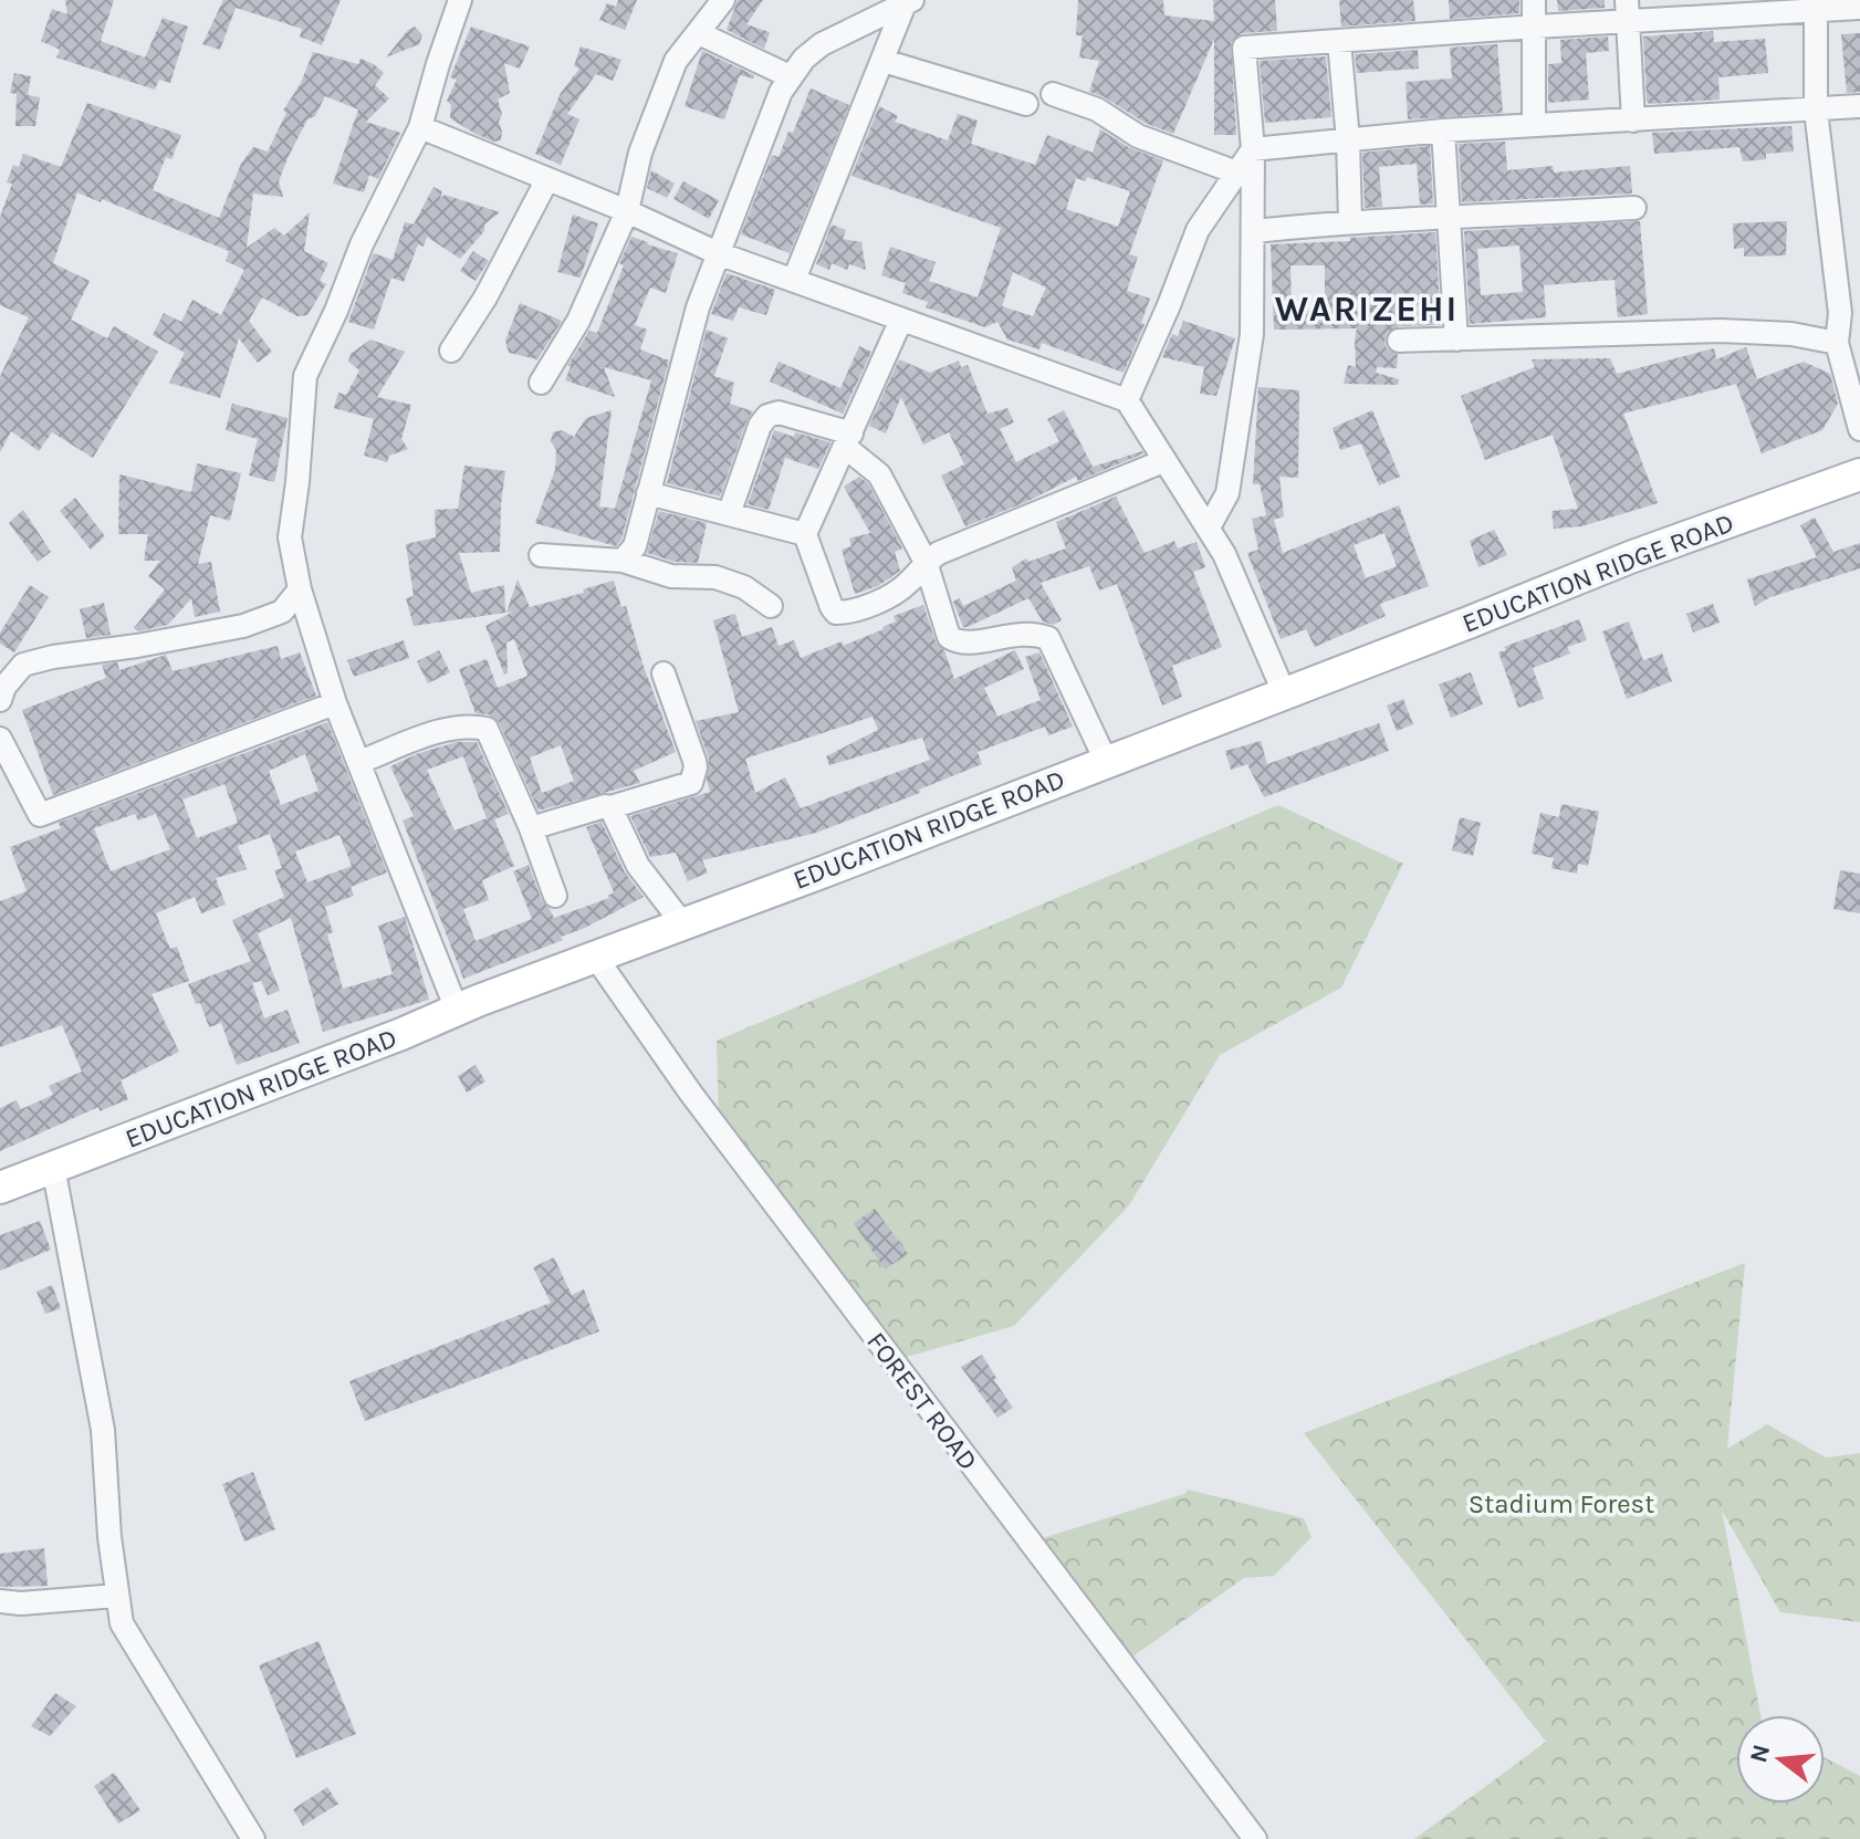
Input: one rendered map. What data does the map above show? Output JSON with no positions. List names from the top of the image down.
{
  "streets": {
    "street": ["EDUCATION RIDGE ROAD", "FOREST ROAD"]
  },
  "crossings": [
    ["EDUCATION RIDGE ROAD", "FOREST ROAD"]
  ],
  "districts": ["WARIZEHI"],
  "parks": ["Stadium Forest"],
  "north": "left"
}
